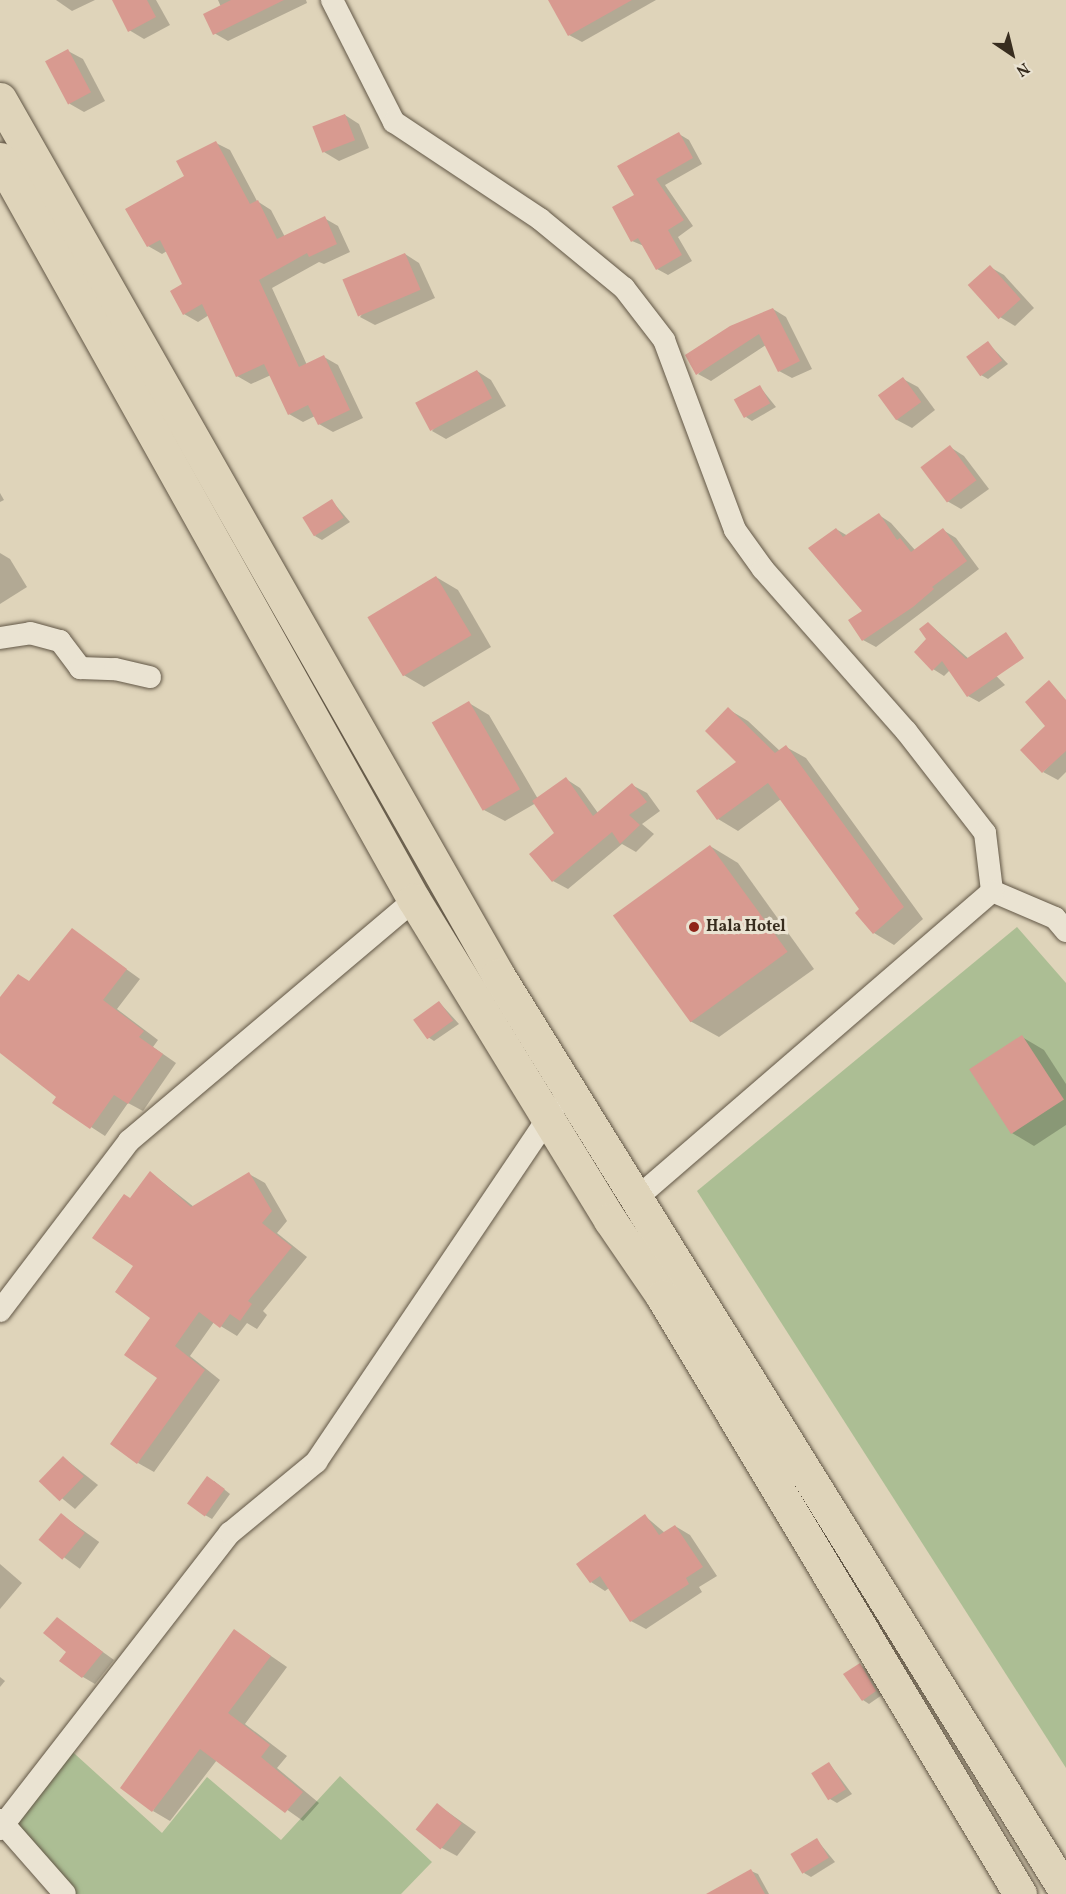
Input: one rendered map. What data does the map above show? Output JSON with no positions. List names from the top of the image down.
{
  "places": ["Hala Hotel"],
  "north": "bottom right"
}
